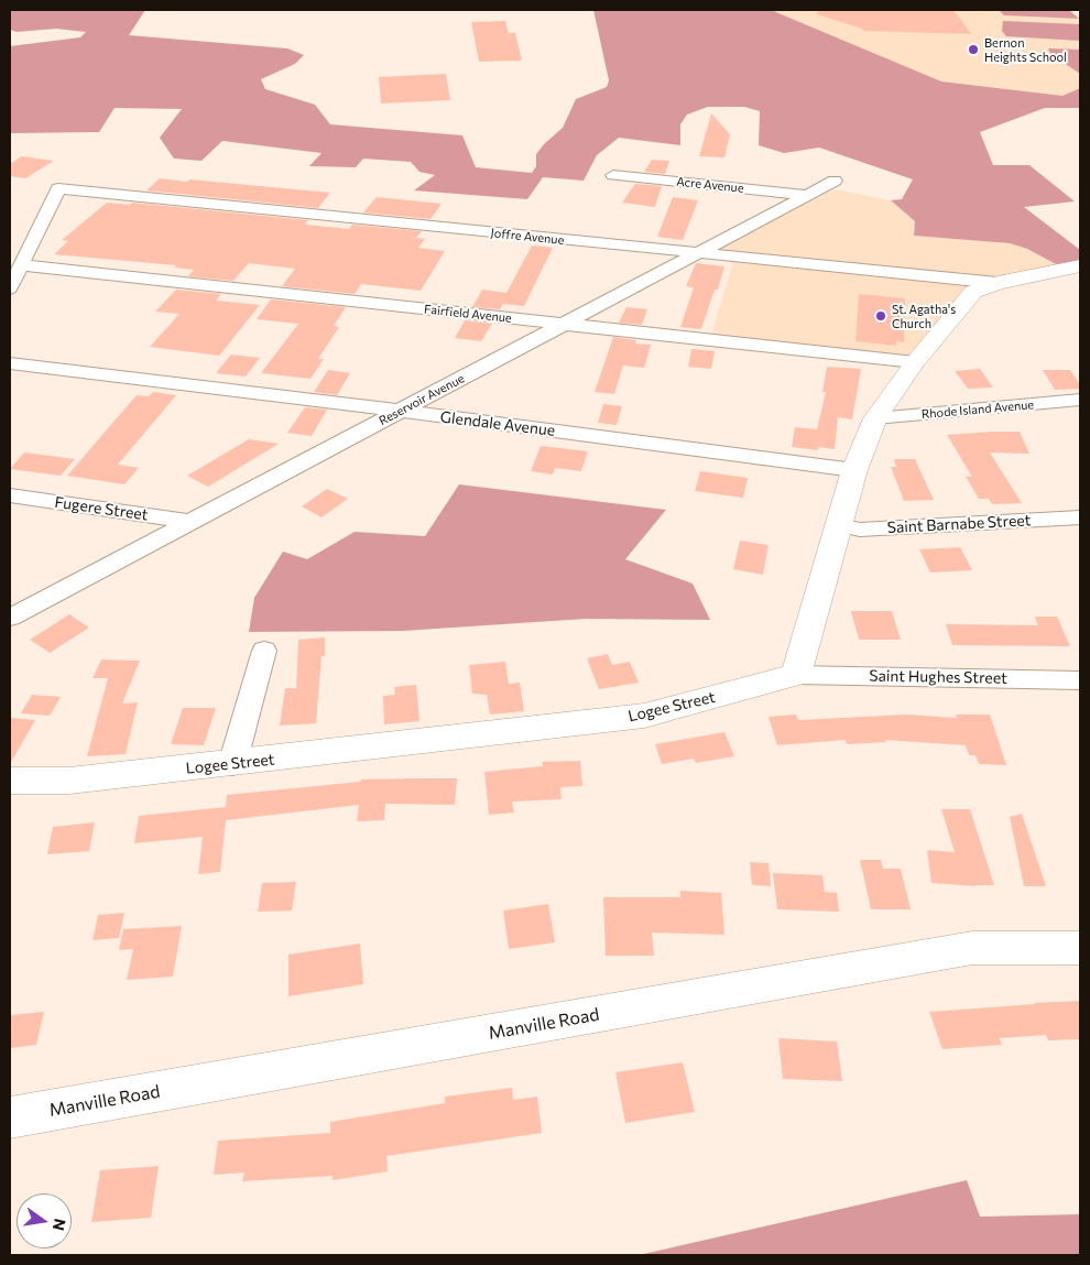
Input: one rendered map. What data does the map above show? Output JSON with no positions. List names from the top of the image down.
{
  "streets": {
    "street": [
      "Acre Avenue",
      "Joffre Avenue",
      "Fairfield Avenue",
      "Reservoir Avenue",
      "Rhode Island Avenue",
      "Glendale Avenue",
      "Fugere Street",
      "Saint Barnabe Street",
      "Saint Hughes Street",
      "Logee Street",
      "Manville Road"
    ]
  },
  "crossings": [
    ["Acre Avenue", "Reservoir Avenue"],
    ["Joffre Avenue", "Fairfield Avenue"],
    ["Joffre Avenue", "Reservoir Avenue"],
    ["Fairfield Avenue", "Reservoir Avenue"],
    ["Reservoir Avenue", "Glendale Avenue"],
    ["Reservoir Avenue", "Fugere Street"],
    ["Saint Hughes Street", "Logee Street"]
  ],
  "places": ["Bernon Heights School", "St. Agatha's Church"],
  "north": "right"
}
